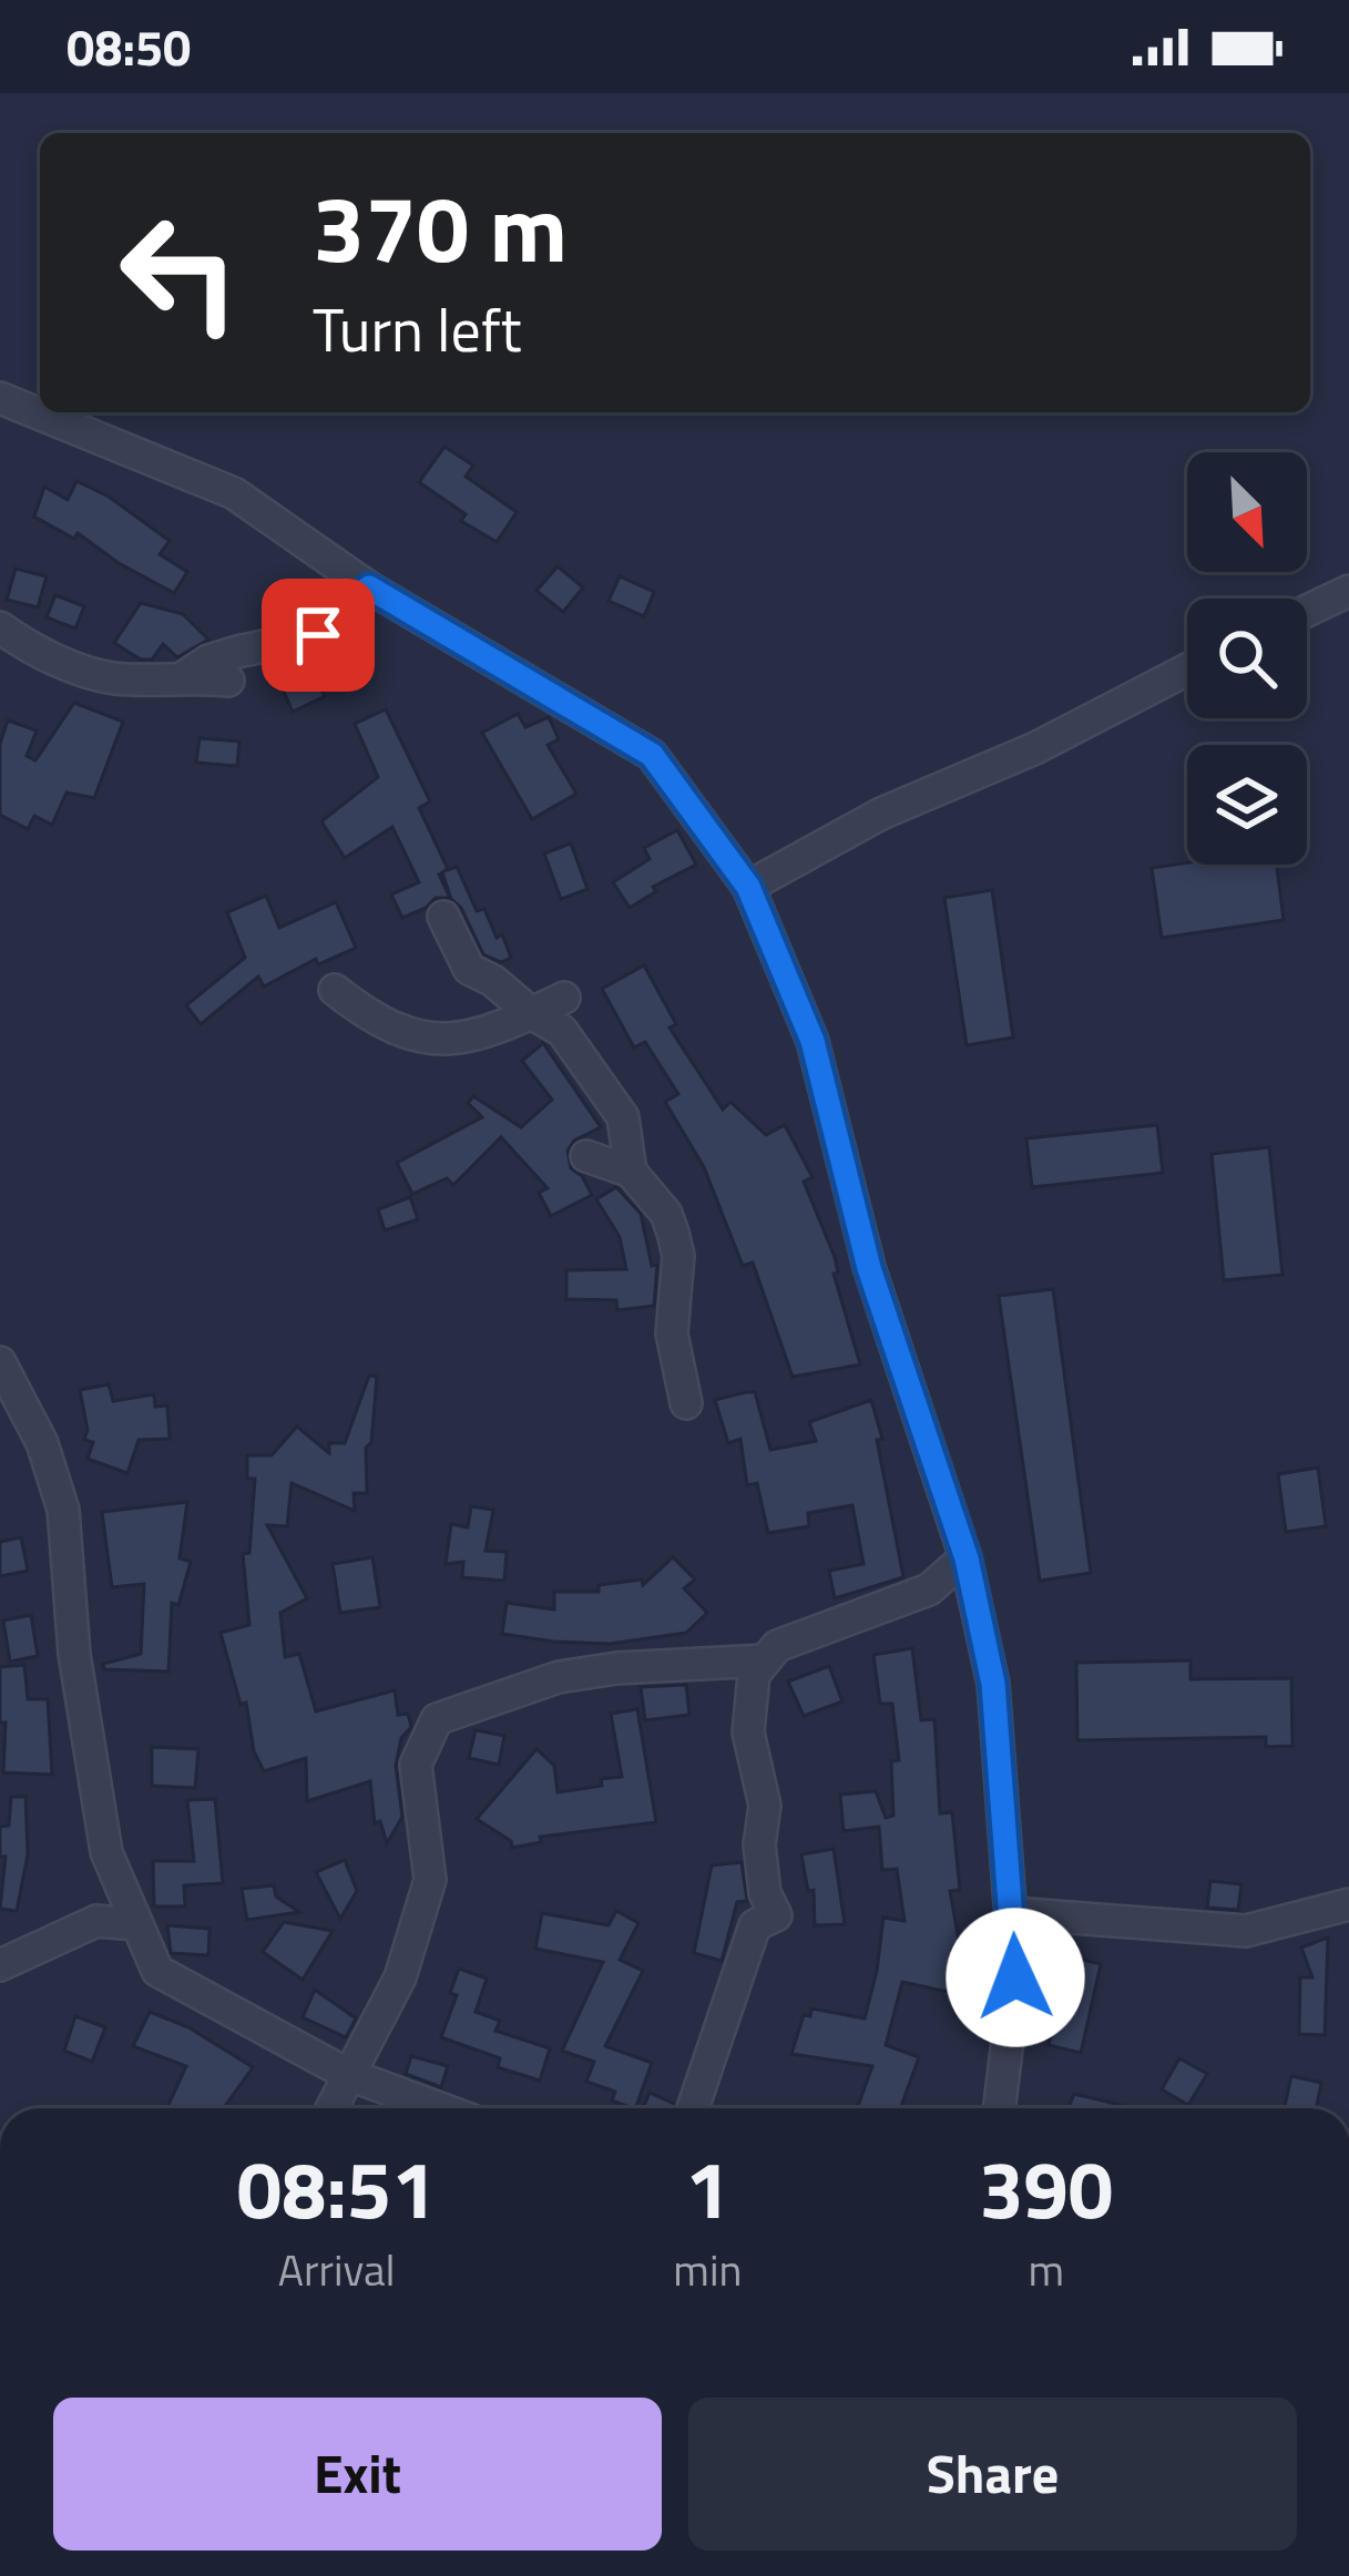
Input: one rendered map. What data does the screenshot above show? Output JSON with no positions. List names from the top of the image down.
{
  "north": "bottom right",
  "page": {
    "status": "08:50",
    "turn": ["370 m", "Turn left"],
    "eta": [
      "08:51",
      "Arrival",
      "1",
      "min",
      "390",
      "m"
    ],
    "buttons": ["Exit", "Share"]
  }
}
